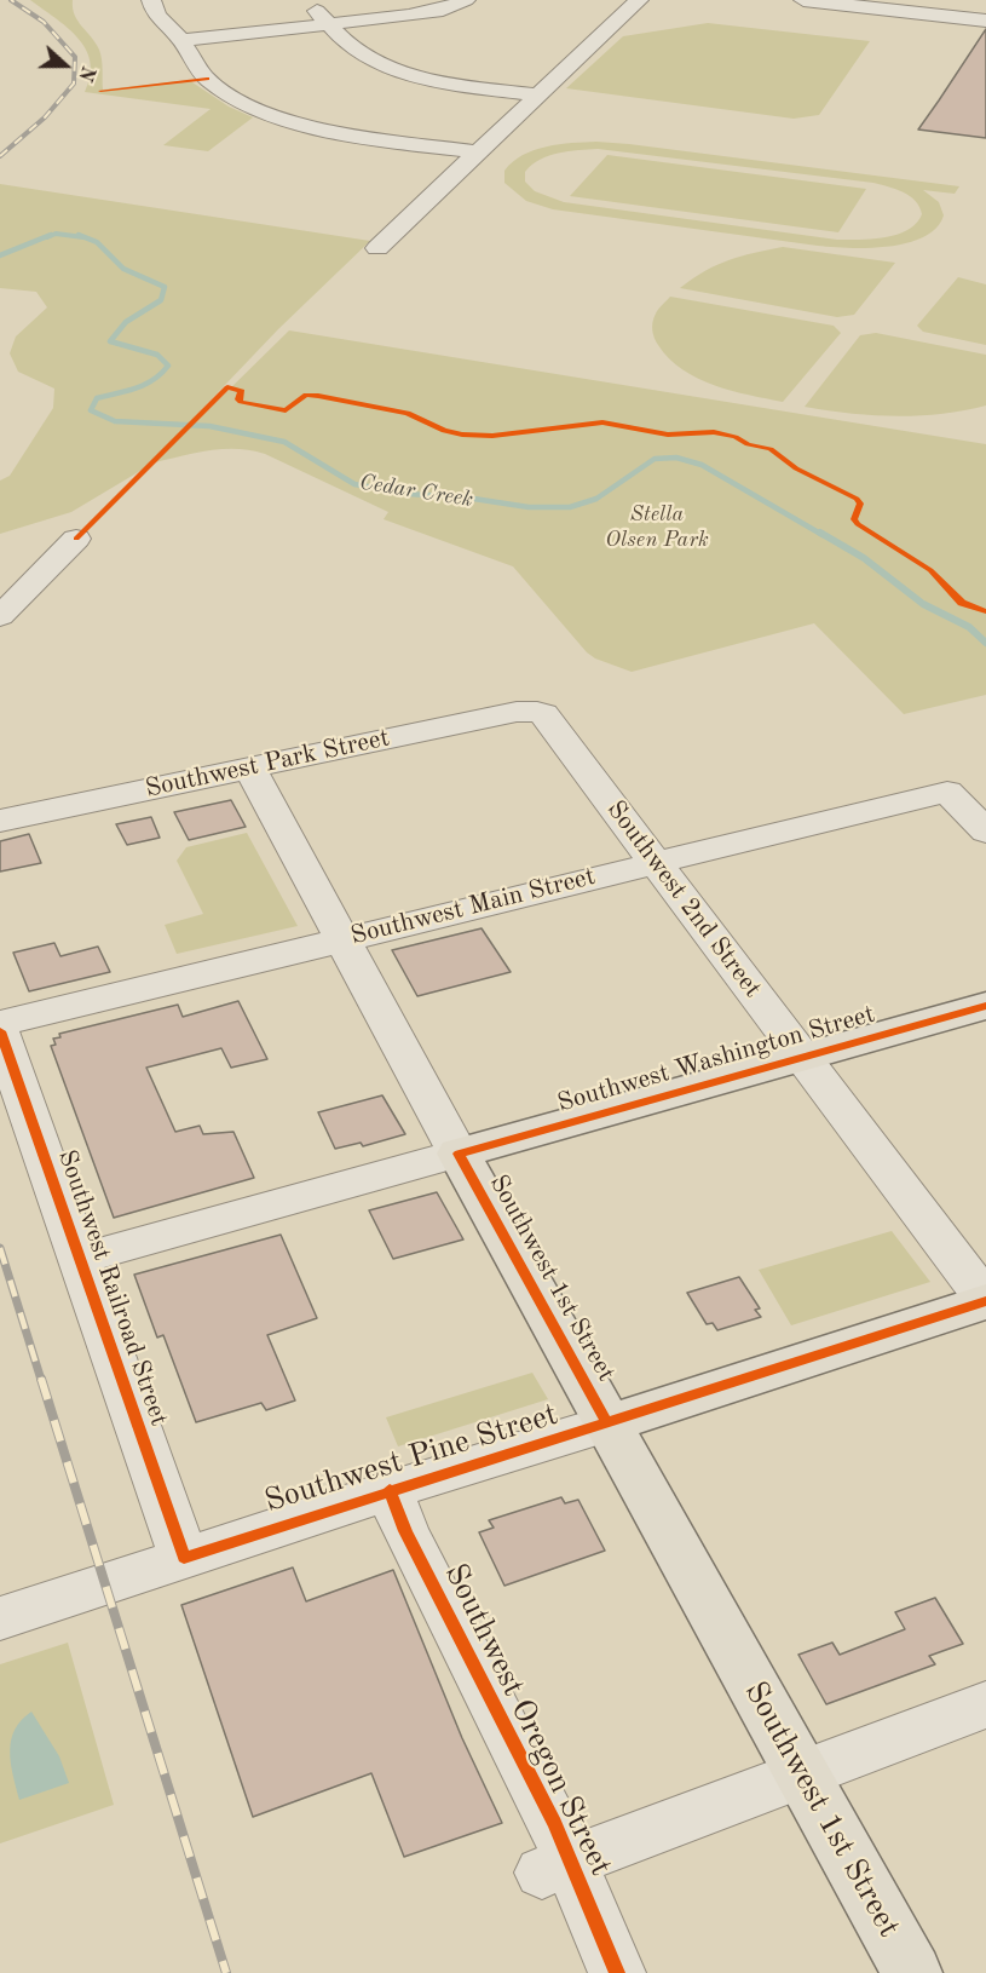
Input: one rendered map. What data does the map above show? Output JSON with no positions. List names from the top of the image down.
{
  "streets": {
    "main road": ["Southwest Washington Street", "Southwest 1st Street", "Southwest Pine Street"],
    "street": [
      "Southwest Park Street",
      "Southwest 2nd Street",
      "Southwest Main Street",
      "Southwest Railroad Street",
      "Southwest Oregon Street"
    ]
  },
  "crossings": [
    ["Southwest Park Street", "Southwest 2nd Street"],
    ["Southwest Park Street", "Southwest 1st Street"],
    ["Southwest 2nd Street", "Southwest Main Street"],
    ["Southwest 2nd Street", "Southwest Washington Street"],
    ["Southwest 2nd Street", "Southwest Pine Street"],
    ["Southwest Main Street", "Southwest 1st Street"],
    ["Southwest Washington Street", "Southwest 1st Street"],
    ["Southwest Washington Street", "Southwest Railroad Street"],
    ["Southwest 1st Street", "Southwest Pine Street"],
    ["Southwest Railroad Street", "Southwest Pine Street"],
    ["Southwest Pine Street", "Southwest Oregon Street"]
  ],
  "water": ["Cedar Creek"],
  "parks": ["Stella Olsen Park"],
  "north": "right"
}
